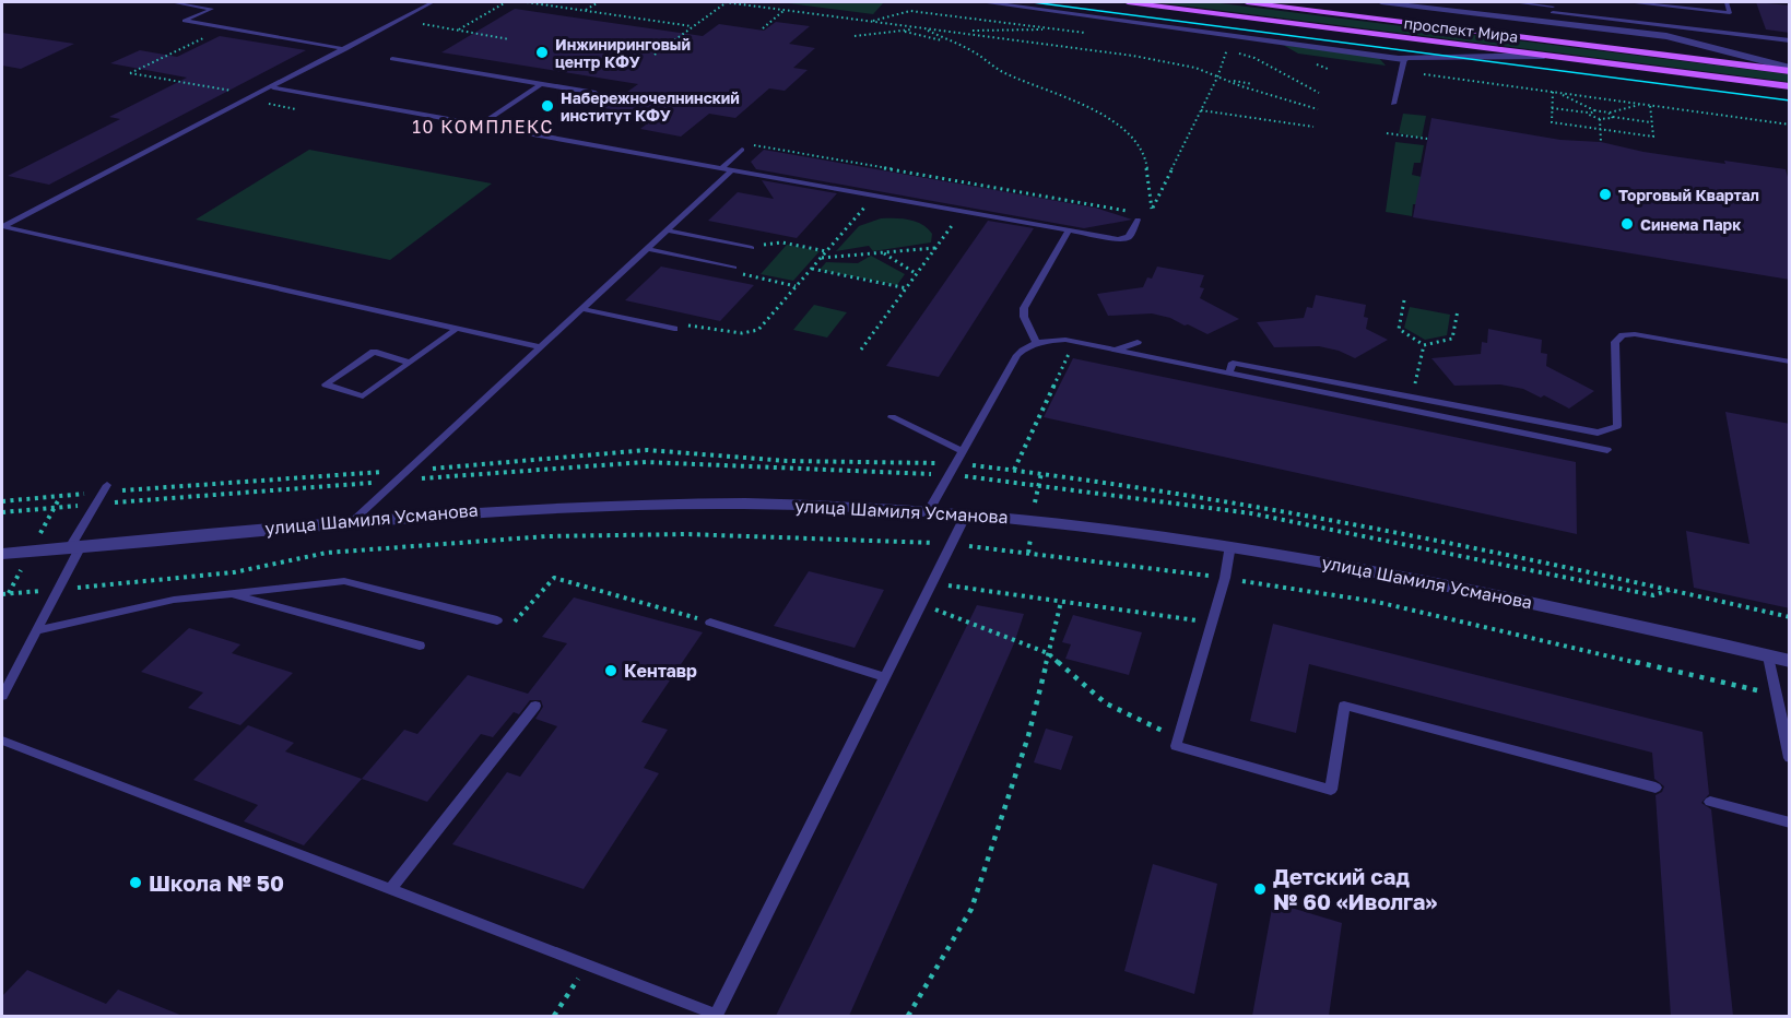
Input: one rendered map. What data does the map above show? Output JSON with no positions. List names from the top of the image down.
{
  "streets": {
    "main road": ["проспект Мира"],
    "street": ["улица Шамиля Усманова"]
  },
  "districts": ["10 КОМПЛЕКС"],
  "places": [
    "Инжиниринговый центр КФУ",
    "Набережночелнинский институт КФУ",
    "Торговый Квартал",
    "Синема Парк",
    "Кентавр",
    "Школа № 50",
    "Детский сад № 60 «Иволга»"
  ]
}
